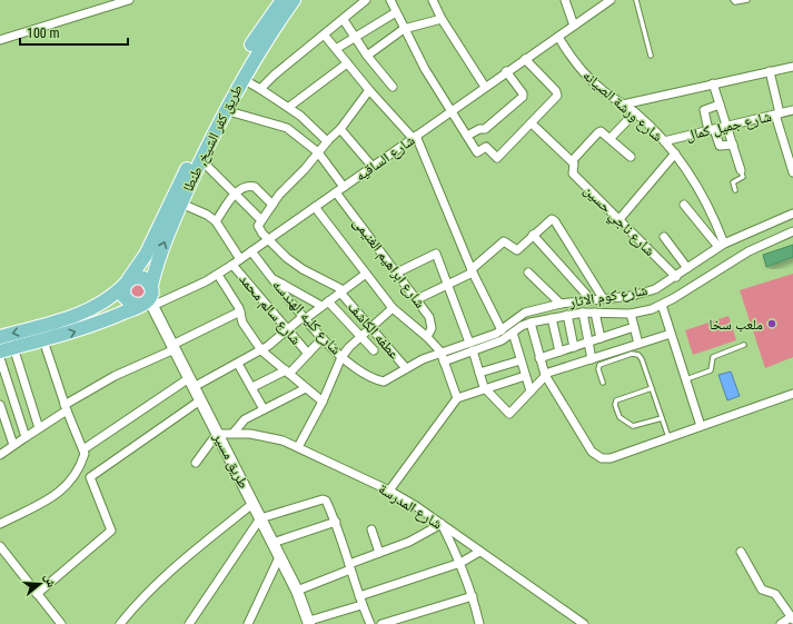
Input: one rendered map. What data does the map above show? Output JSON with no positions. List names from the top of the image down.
{
  "streets": {
    "main road": ["طريق كفر الشيخ, طنطا"],
    "street": [
      "شارع ورشة الصيانه",
      "شارع جميل كمال",
      "شارع الساقيه",
      "شارع ناجي حسين",
      "شارع ابراهيم الغنيمى",
      "شارع كوم الاثار",
      "شارع سالم محمد",
      "شارع كليه الهندسه",
      "عطفه الكاشف",
      "طريق مسير",
      "شارع المدرسة"
    ]
  },
  "crossings": [
    ["شارع ورشة الصيانه", "شارع جميل كمال"],
    ["شارع ورشة الصيانه", "شارع الساقيه"],
    ["شارع ورشة الصيانه", "شارع كوم الاثار"],
    ["طريق كفر الشيخ, طنطا", "شارع الساقيه"],
    ["طريق كفر الشيخ, طنطا", "طريق مسير"],
    ["شارع الساقيه", "شارع ابراهيم الغنيمى"],
    ["شارع الساقيه", "شارع سالم محمد"],
    ["شارع الساقيه", "شارع كليه الهندسه"],
    ["شارع الساقيه", "طريق مسير"],
    ["شارع ناجي حسين", "شارع كوم الاثار"],
    ["شارع كوم الاثار", "شارع كليه الهندسه"],
    ["شارع كليه الهندسه", "عطفه الكاشف"],
    ["طريق مسير", "شارع المدرسة"]
  ],
  "places": ["ملعب سخا"],
  "scale_bar": "100 m",
  "north": "right"
}
